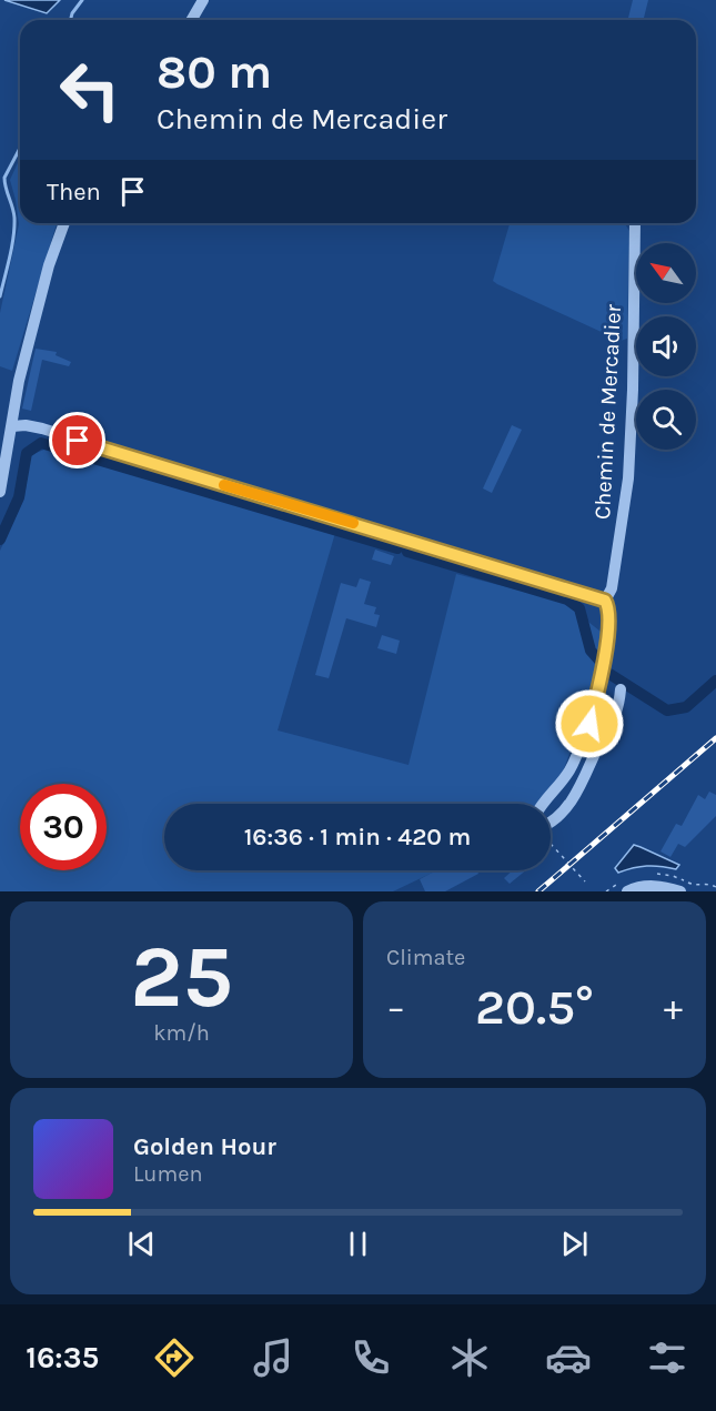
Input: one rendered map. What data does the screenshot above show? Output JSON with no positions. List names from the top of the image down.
{
  "streets": {
    "street": ["Chemin de Mercadier"]
  },
  "north": "top left",
  "page": {
    "turn": ["80 m", "Chemin de Mercadier"],
    "then": "Then",
    "limit": "30",
    "trip": "16:36 · 1 min · 420 m",
    "tile": [
      ["25", "km/h"],
      "Climate"
    ],
    "heat": ["−", "20.5°", "+"],
    "song": ["Golden Hour", "Lumen"],
    "tabs": "16:35"
  }
}
